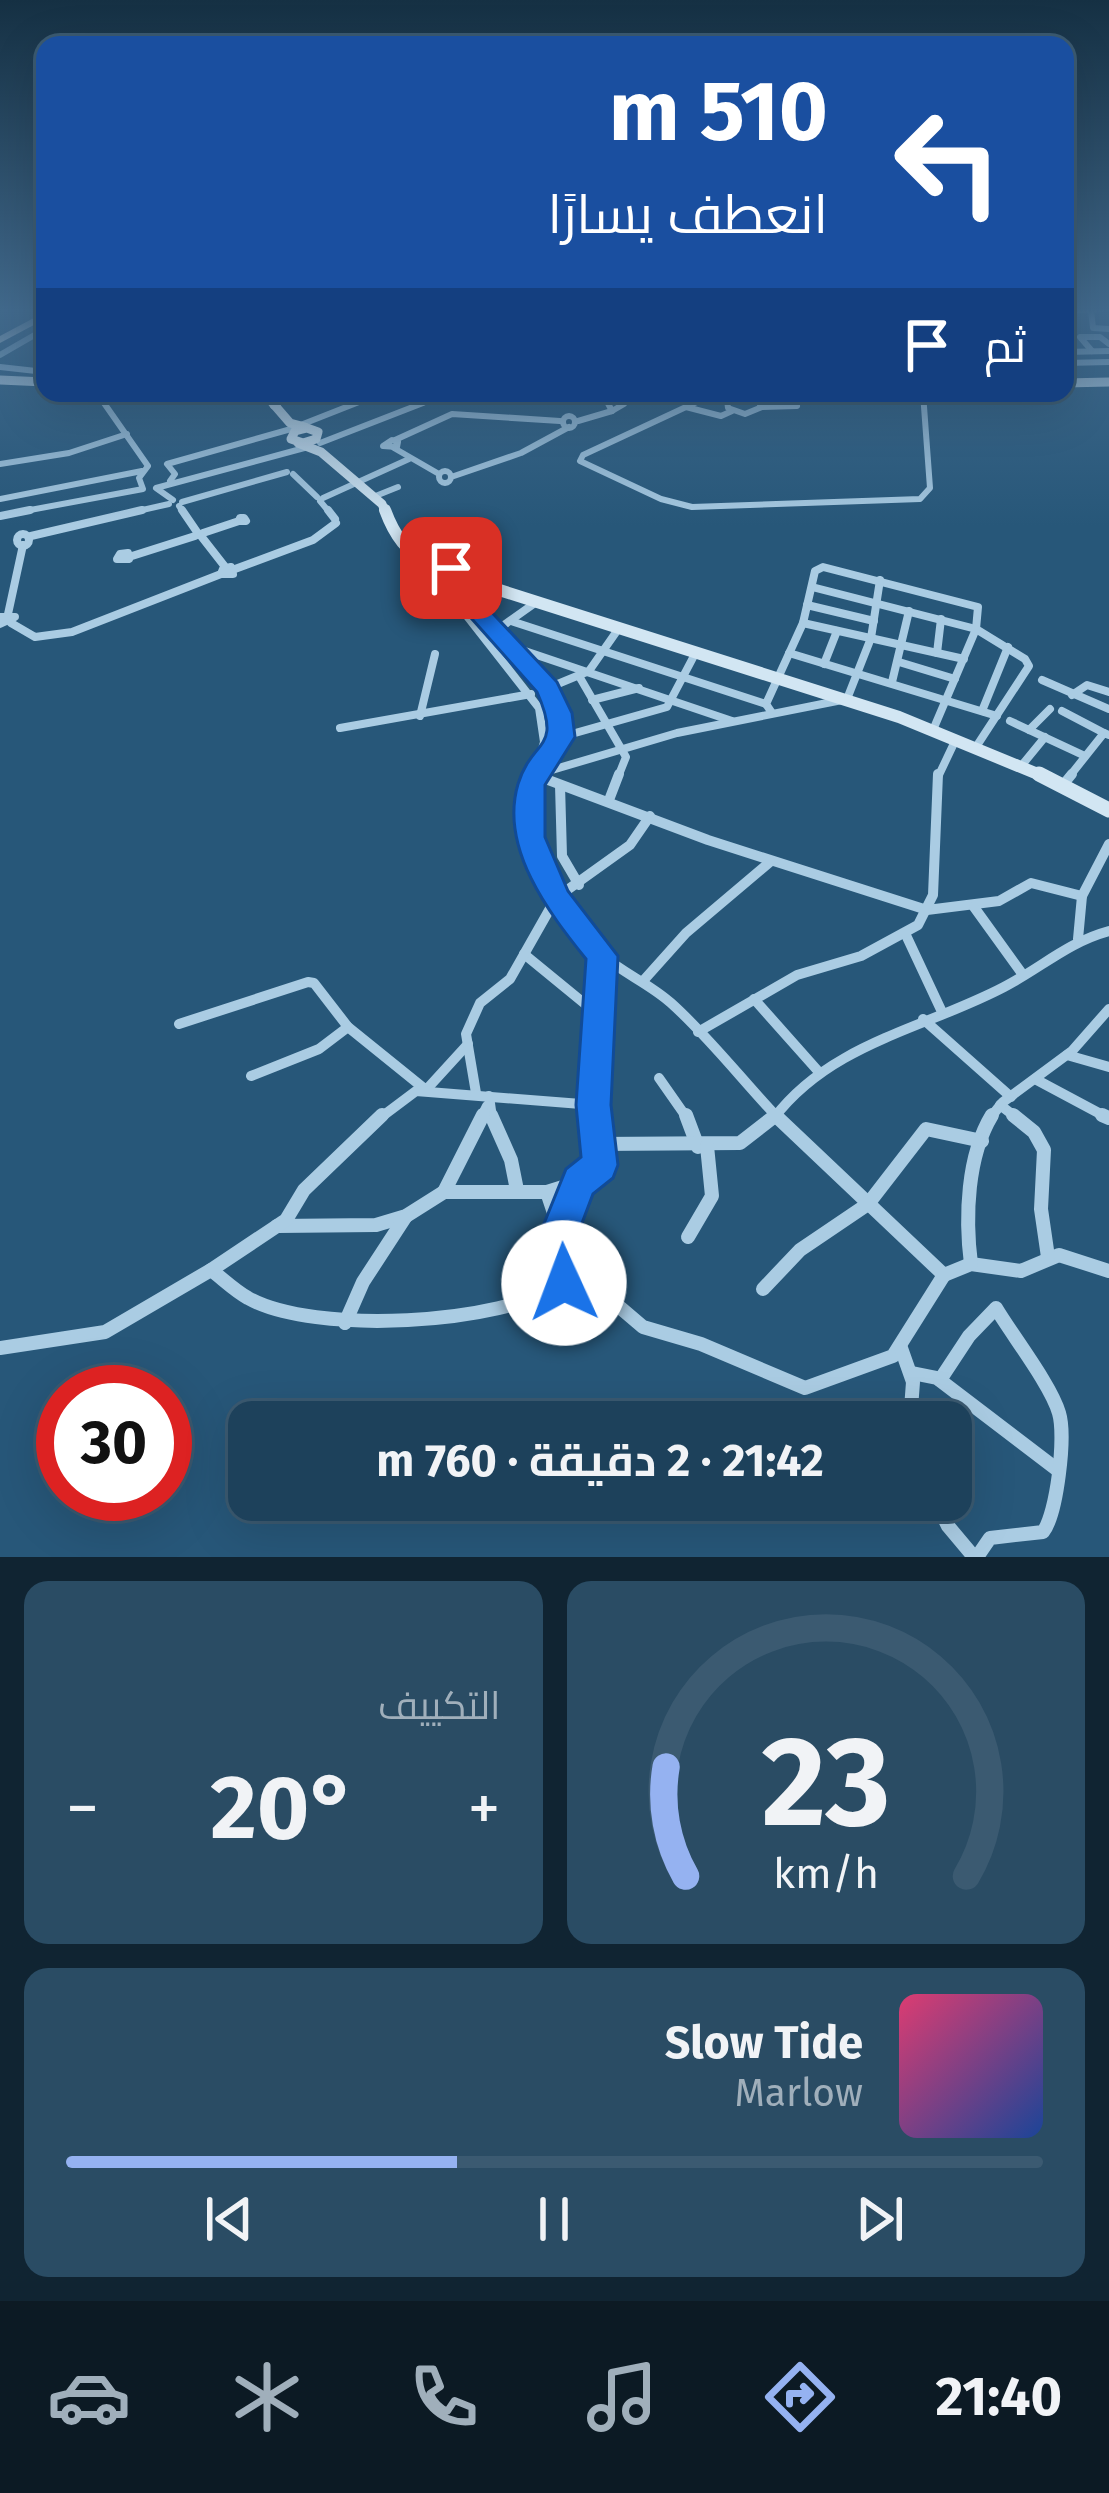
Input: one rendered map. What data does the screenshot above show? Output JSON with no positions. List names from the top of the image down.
{
  "page": {
    "turn": ["510 m", "انعطف يسارًا"],
    "then": "ثم",
    "limit": "30",
    "trip": "21:42 · 2 دقيقة · 760 m",
    "tile": "التكييف",
    "heat": ["−", "20°", "+"],
    "song": ["Slow Tide", "Marlow"],
    "tabs": "21:40",
    "gauge": ["23", "km/h"]
  }
}
